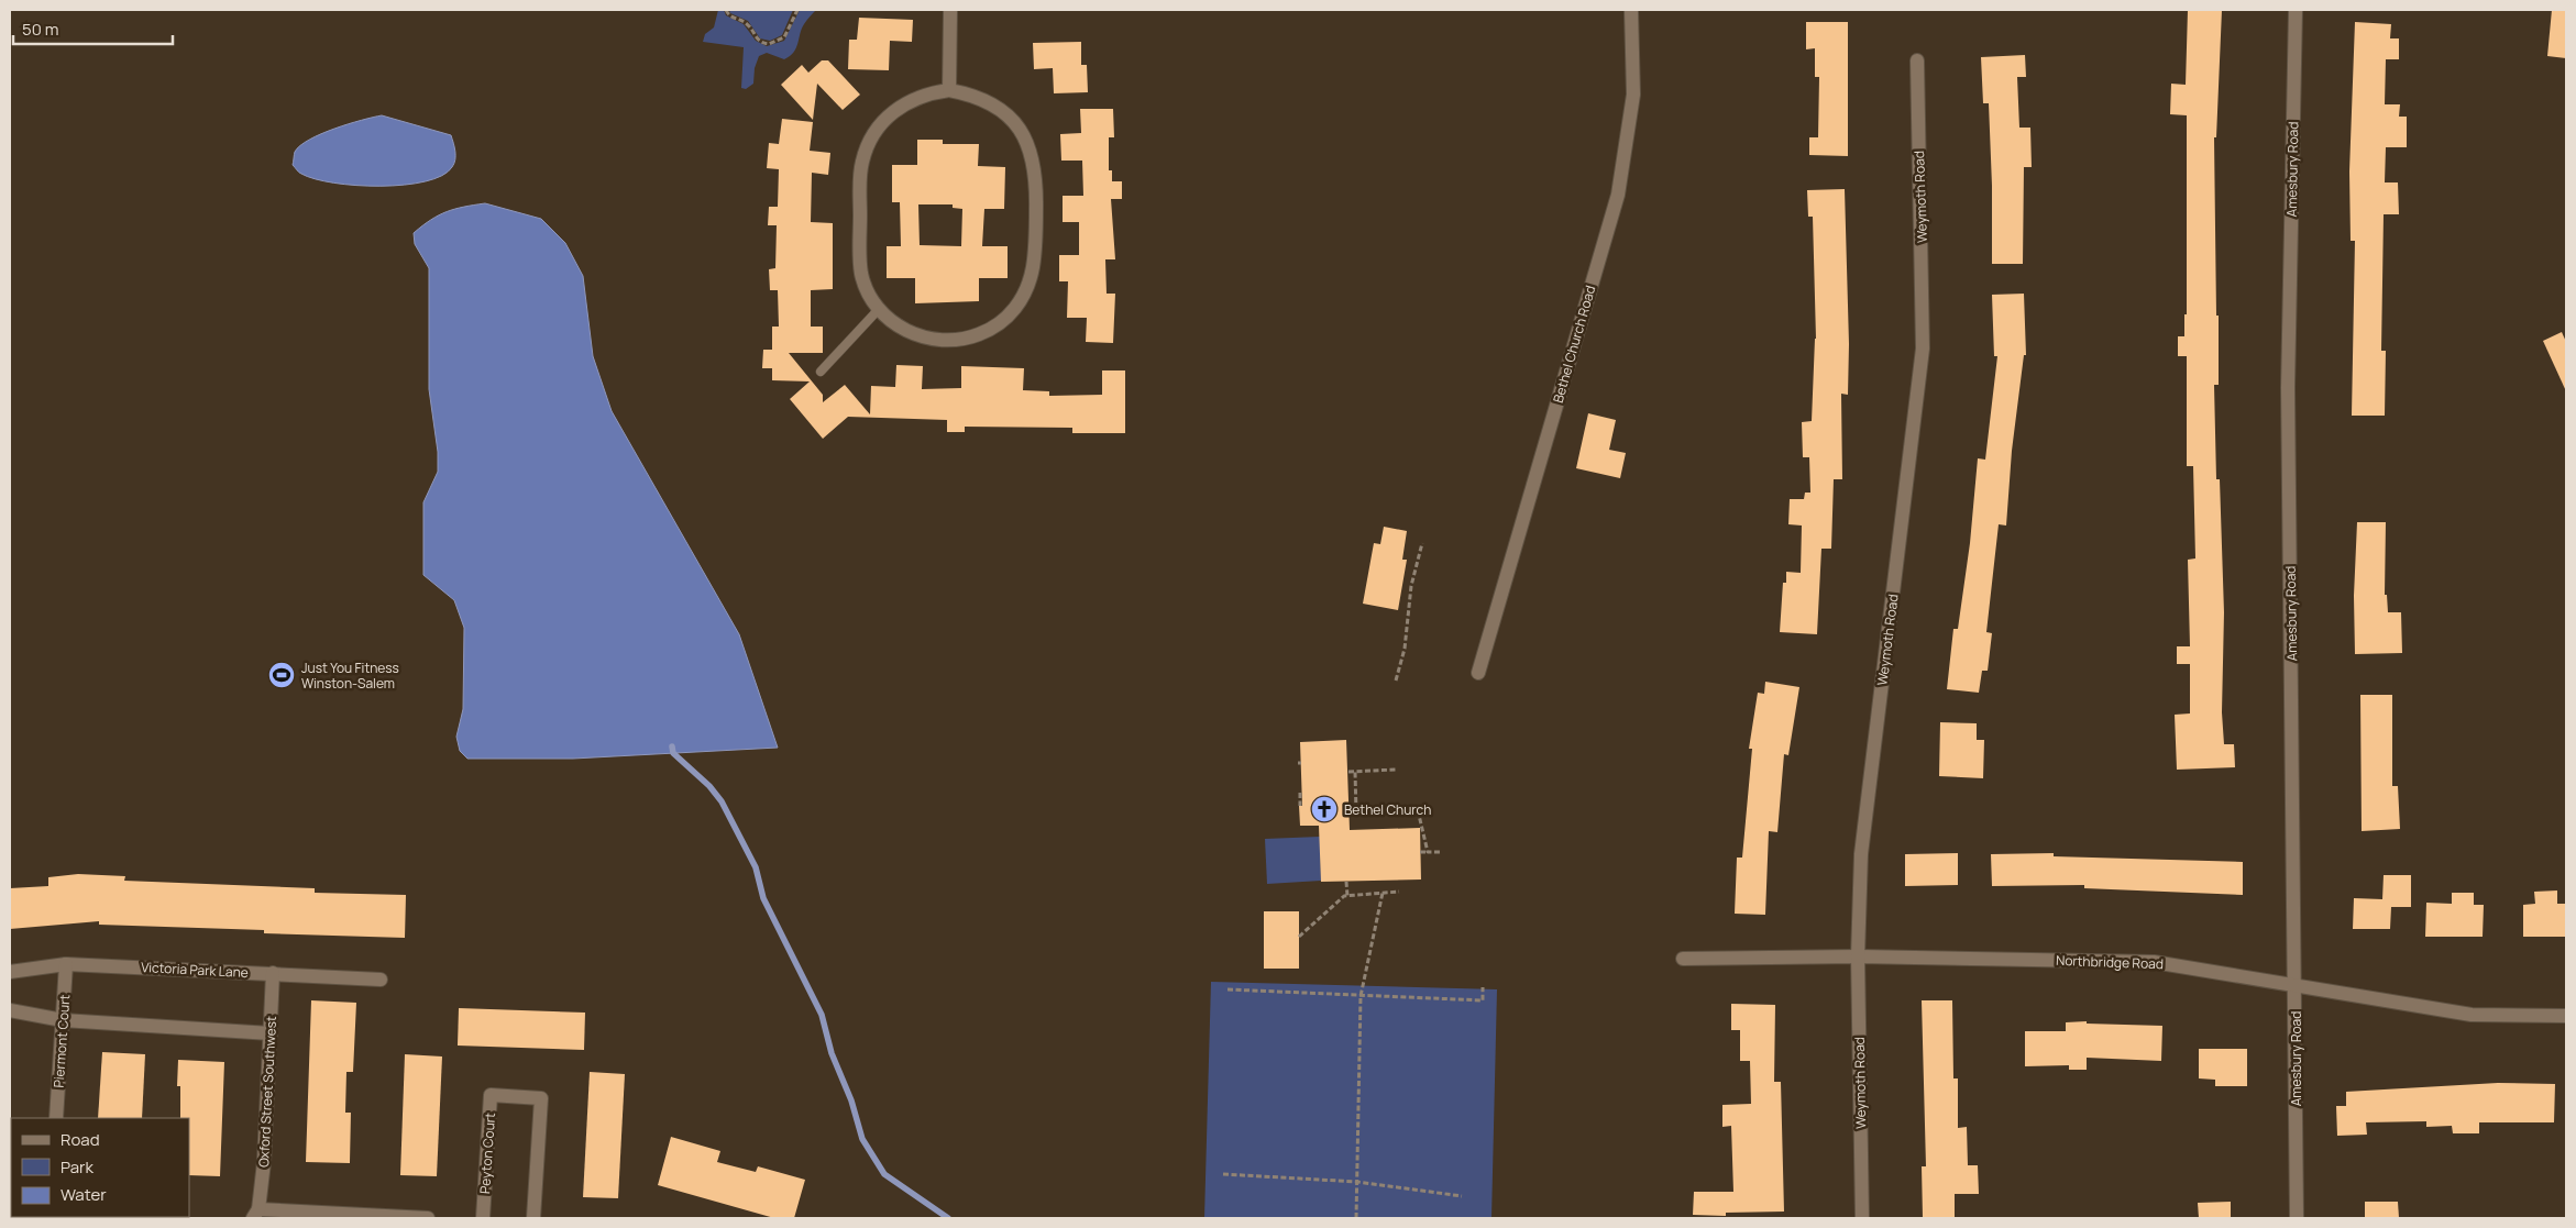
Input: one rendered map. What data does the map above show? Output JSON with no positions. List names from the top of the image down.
{
  "streets": {
    "street": [
      "Amesbury Road",
      "Weymoth Road",
      "Bethel Church Road",
      "Northbridge Road",
      "Victoria Park Lane",
      "Piermont Court",
      "Oxford Street Southwest",
      "Peyton Court"
    ]
  },
  "crossings": [
    ["Amesbury Road", "Northbridge Road"],
    ["Weymoth Road", "Northbridge Road"],
    ["Victoria Park Lane", "Piermont Court"],
    ["Victoria Park Lane", "Oxford Street Southwest"]
  ],
  "places": {
    "sports": ["Just You Fitness Winston-Salem"],
    "church": ["Bethel Church"]
  },
  "legend": ["Road", "Park", "Water"],
  "scale_bar": "50 m"
}
